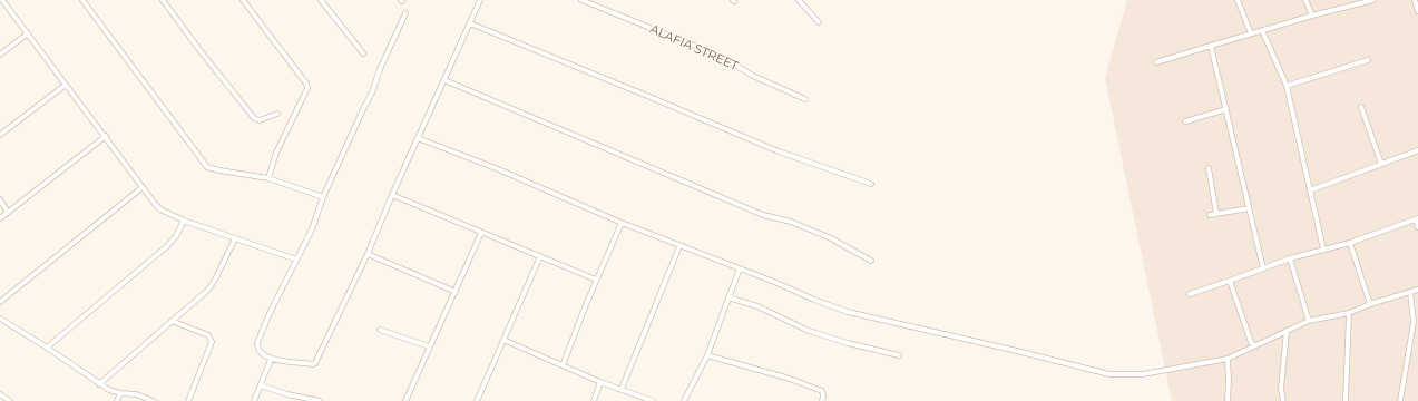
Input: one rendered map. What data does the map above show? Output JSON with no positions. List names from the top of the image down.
{
  "streets": {
    "street": ["ALAFIA STREET"]
  }
}
